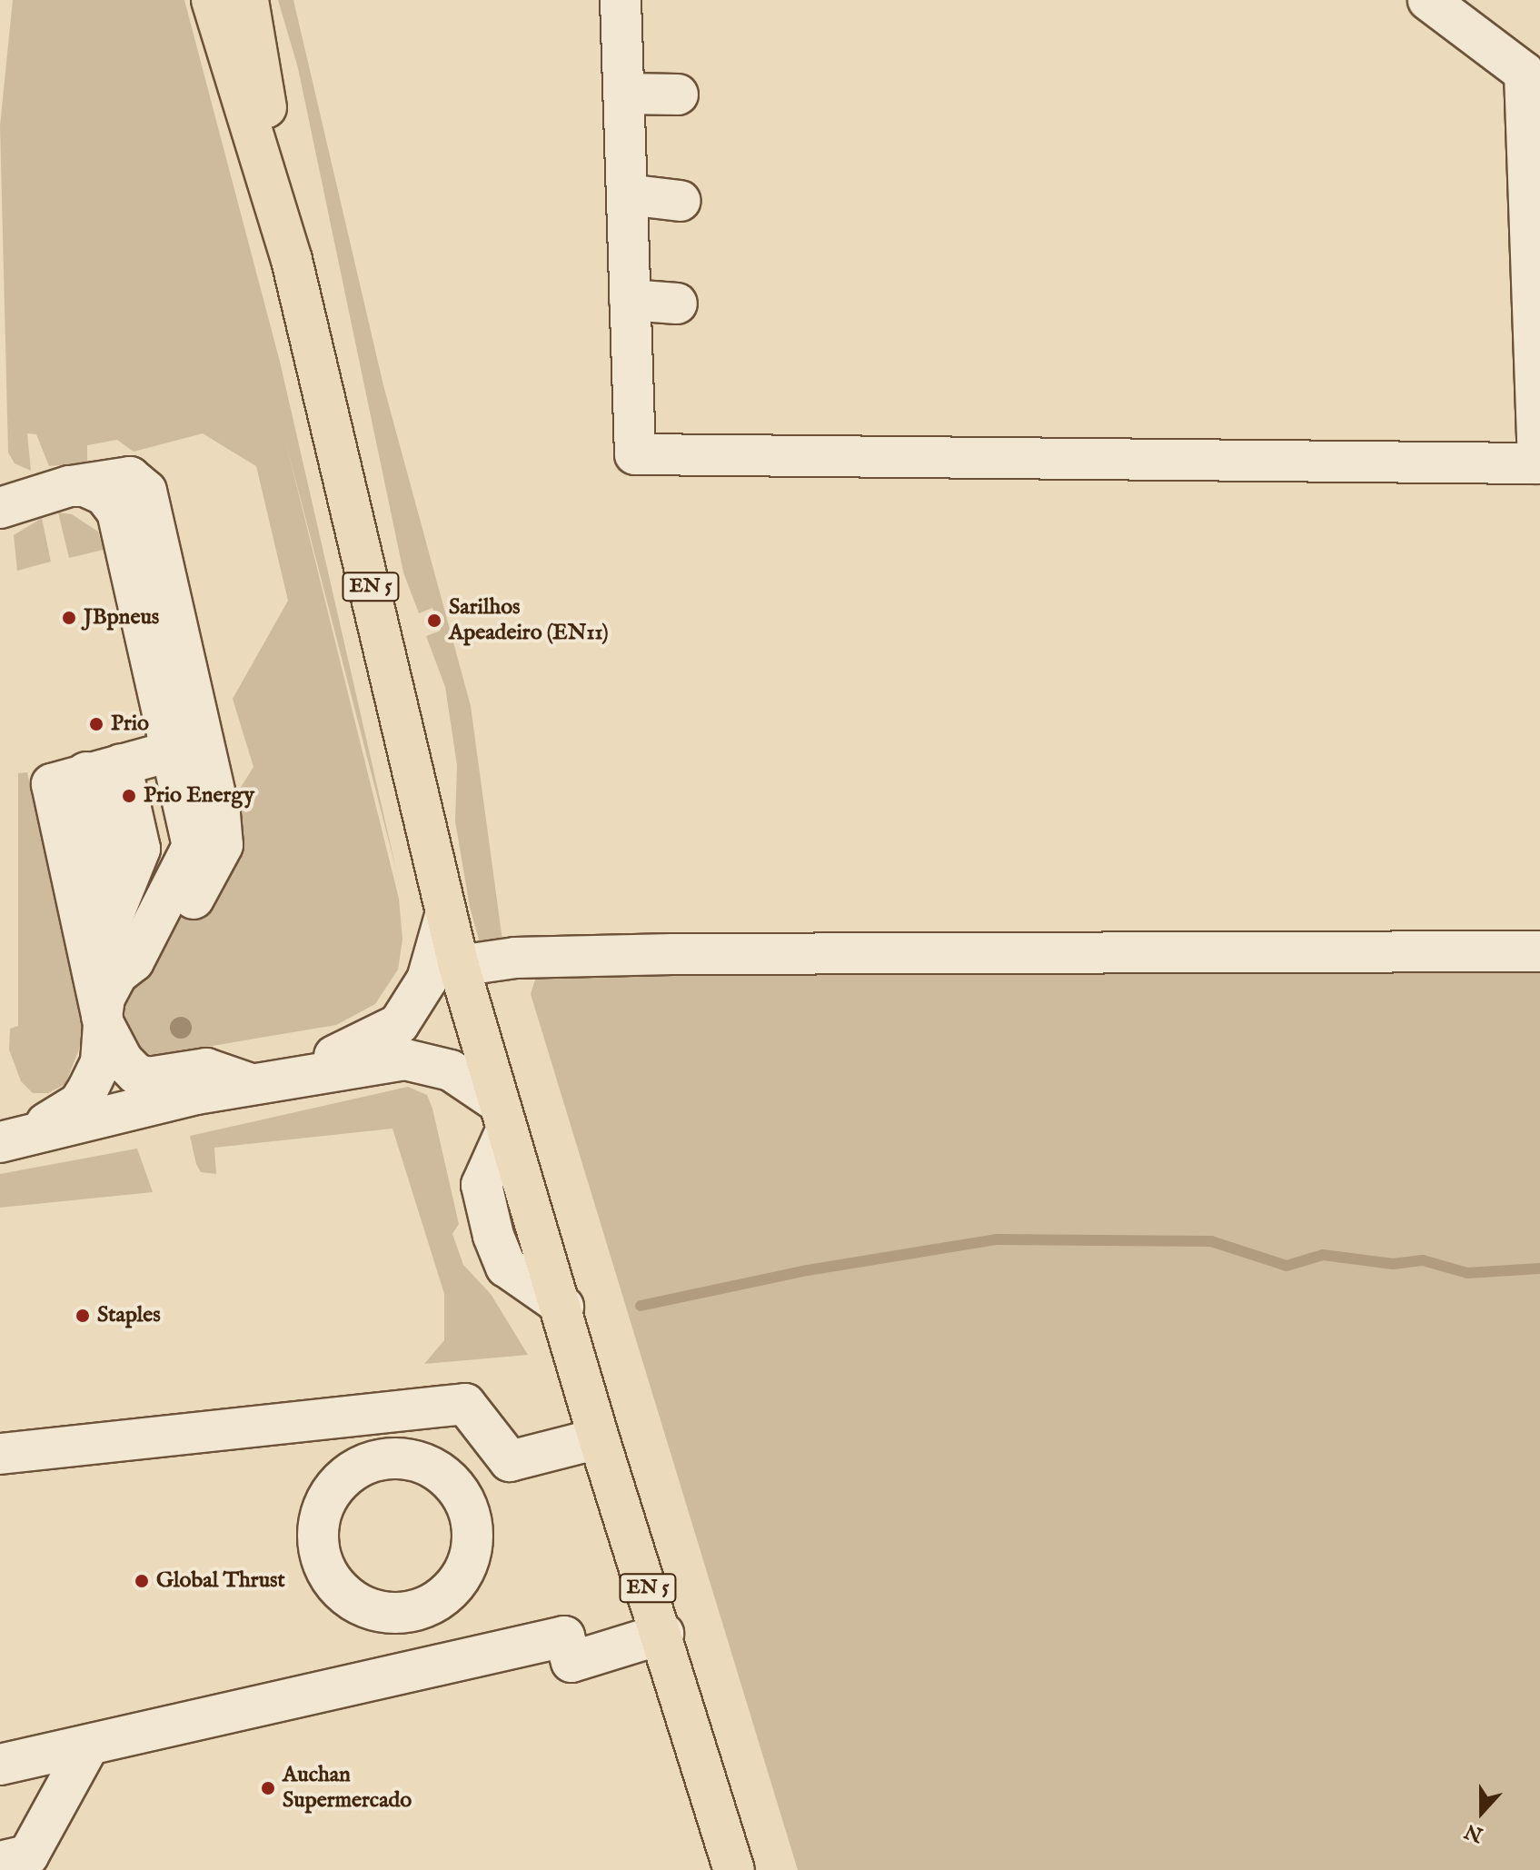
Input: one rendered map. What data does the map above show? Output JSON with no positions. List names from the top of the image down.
{
  "streets": {
    "main road": ["EN 5"]
  },
  "places": [
    "JBpneus",
    "Sarilhos Apeadeiro (EN11)",
    "Prio",
    "Prio Energy",
    "Staples",
    "Global Thrust",
    "Auchan Supermercado"
  ],
  "north": "bottom"
}
